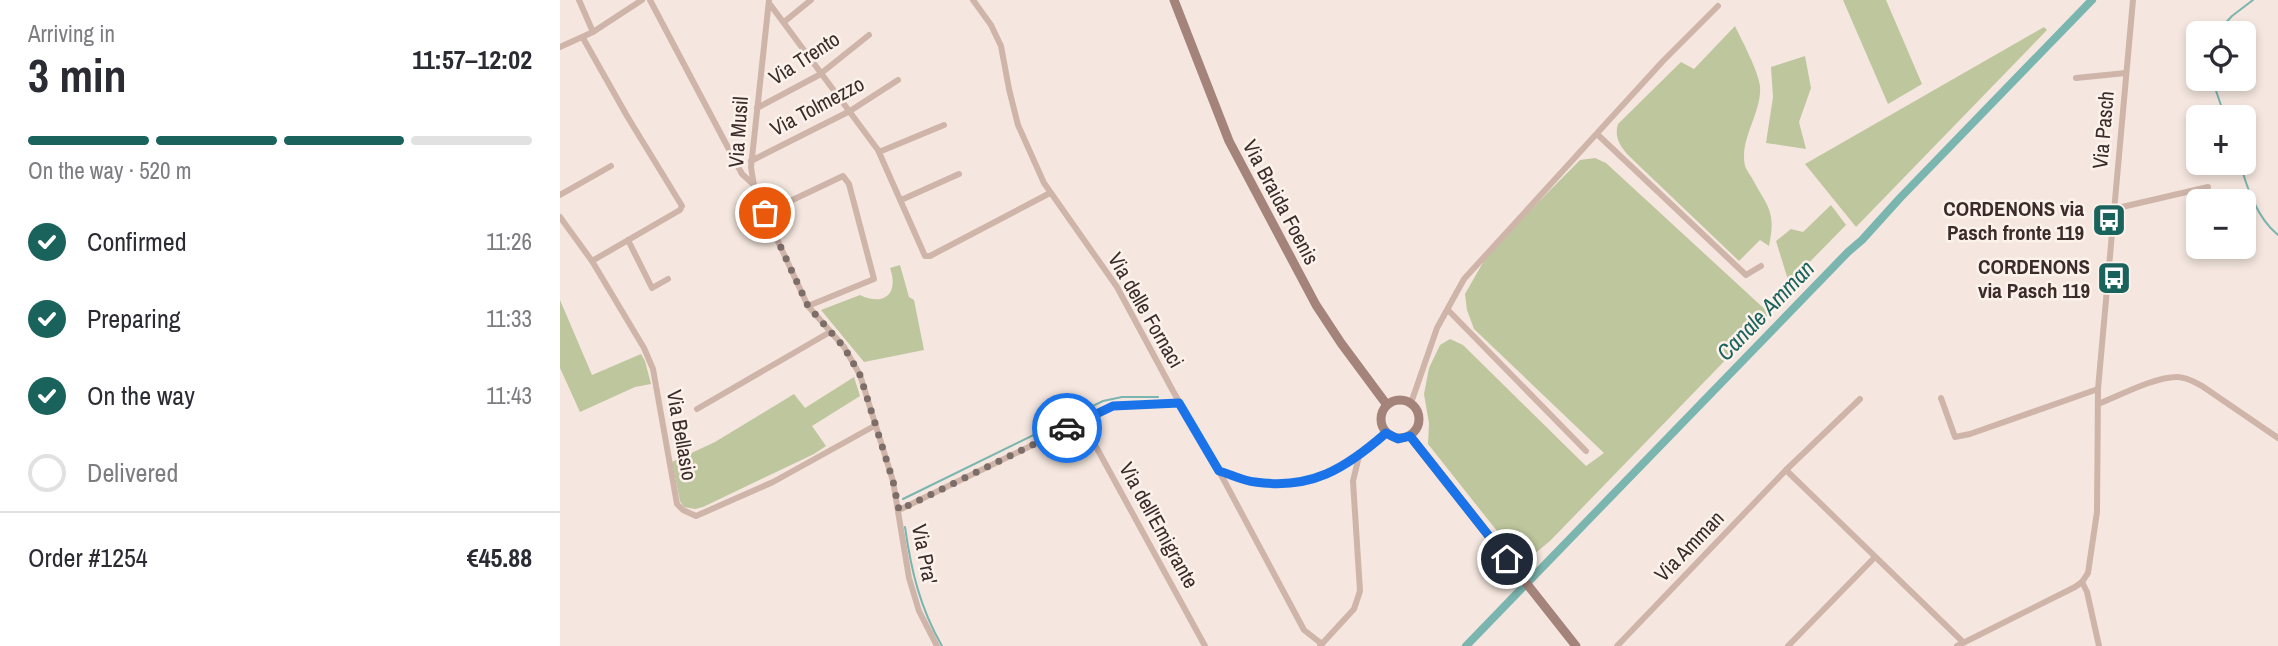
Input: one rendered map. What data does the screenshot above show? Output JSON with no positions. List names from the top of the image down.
{
  "streets": {
    "street": [
      "Via Trento",
      "Via Tolmezzo",
      "Via Pasch",
      "Via Musil",
      "Via Braida Foenis",
      "Via delle Fornaci",
      "Via Bellasio",
      "Via dell'Emigrante",
      "Via Amman",
      "Via Pra'"
    ]
  },
  "crossings": [
    ["Via Trento", "Via Musil"],
    ["Via Tolmezzo", "Via Musil"],
    ["Via Musil", "Via Bellasio"],
    ["Via Musil", "Via Pra'"],
    ["Via Bellasio", "Via Pra'"]
  ],
  "water": ["Canale Amman"],
  "places": {
    "bus stop": ["CORDENONS via Pasch fronte 119", "CORDENONS via Pasch 119"]
  },
  "page": {
    "heading": ["3 min", "Arriving in", "11:57–12:02"],
    "panel": ["Order #1254", "€45.88"],
    "map_buttons": ["+", "−"],
    "bar": "On the way · 520 m",
    "list": [
      ["Confirmed", "11:26"],
      ["Preparing", "11:33"],
      ["On the way", "11:43"],
      "Delivered"
    ]
  }
}
